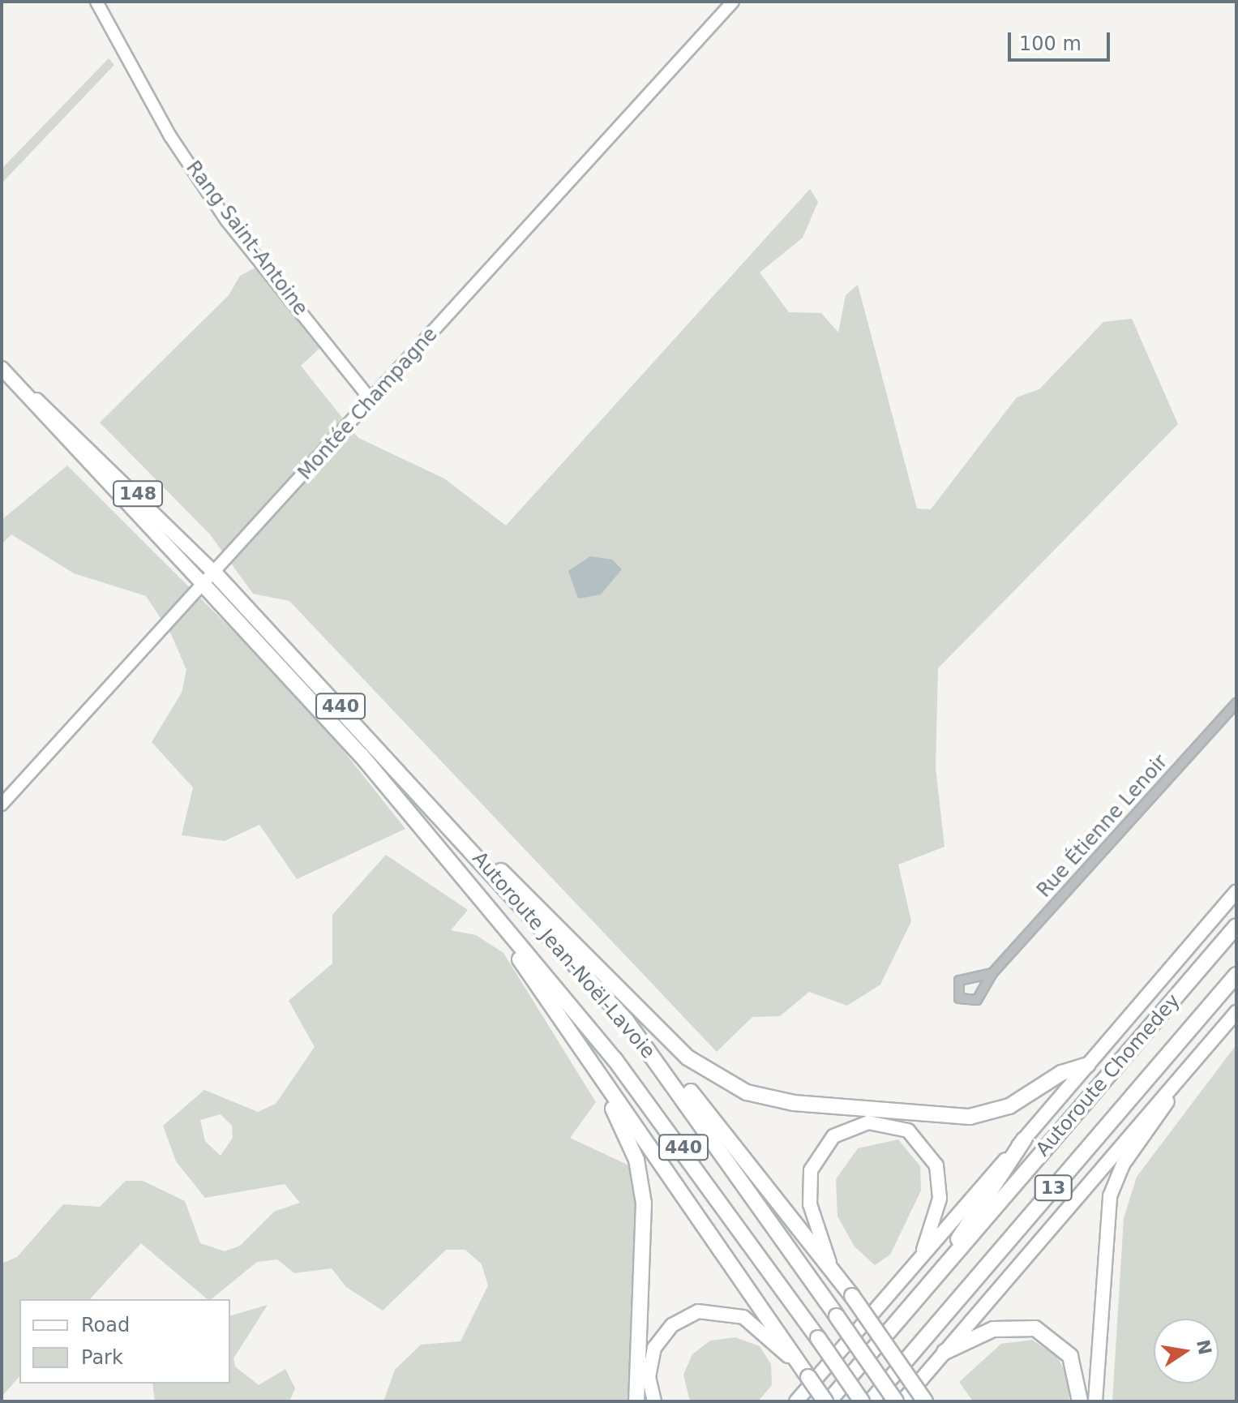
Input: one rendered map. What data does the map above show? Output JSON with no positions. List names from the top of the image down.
{
  "streets": {
    "highway": [
      "440",
      "Autoroute Jean-Noël-Lavoie",
      "Autoroute Chomedey",
      "13"
    ],
    "main road": ["148"],
    "street": ["Rang Saint-Antoine", "Montée Champagne", "Rue Étienne Lenoir"]
  },
  "crossings": [
    ["Rang Saint-Antoine", "Montée Champagne"],
    ["Montée Champagne", "148"],
    ["Montée Champagne", "Autoroute Jean-Noël-Lavoie"],
    ["148", "Autoroute Jean-Noël-Lavoie"]
  ],
  "legend": ["Road", "Park"],
  "scale_bar": "100 m",
  "north": "right"
}
